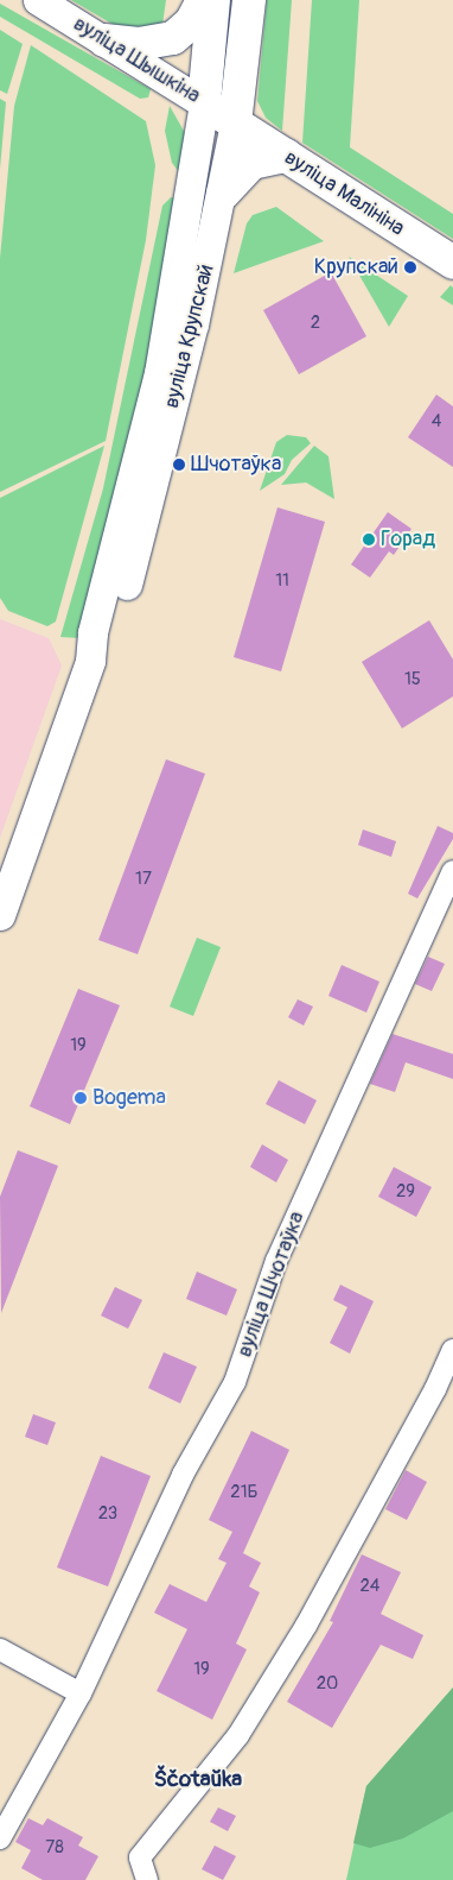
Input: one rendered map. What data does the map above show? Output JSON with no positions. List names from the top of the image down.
{
  "streets": {
    "main road": ["вуліца Шышкіна", "вуліца Малініна", "вуліца Крупскай"],
    "street": ["вуліца Шчотаўка"]
  },
  "crossings": [
    ["вуліца Шышкіна", "вуліца Малініна"],
    ["вуліца Шышкіна", "вуліца Крупскай"],
    ["вуліца Малініна", "вуліца Крупскай"]
  ],
  "districts": ["Ščotaŭka"],
  "places": [
    "Крупскай",
    "Шчотаўка",
    "Горад",
    "Bogema"
  ],
  "house_numbers": [
    "2",
    "4",
    "11",
    "15",
    "17",
    "19",
    "29",
    "21Б",
    "23",
    "24",
    "19",
    "20",
    "78"
  ]
}
